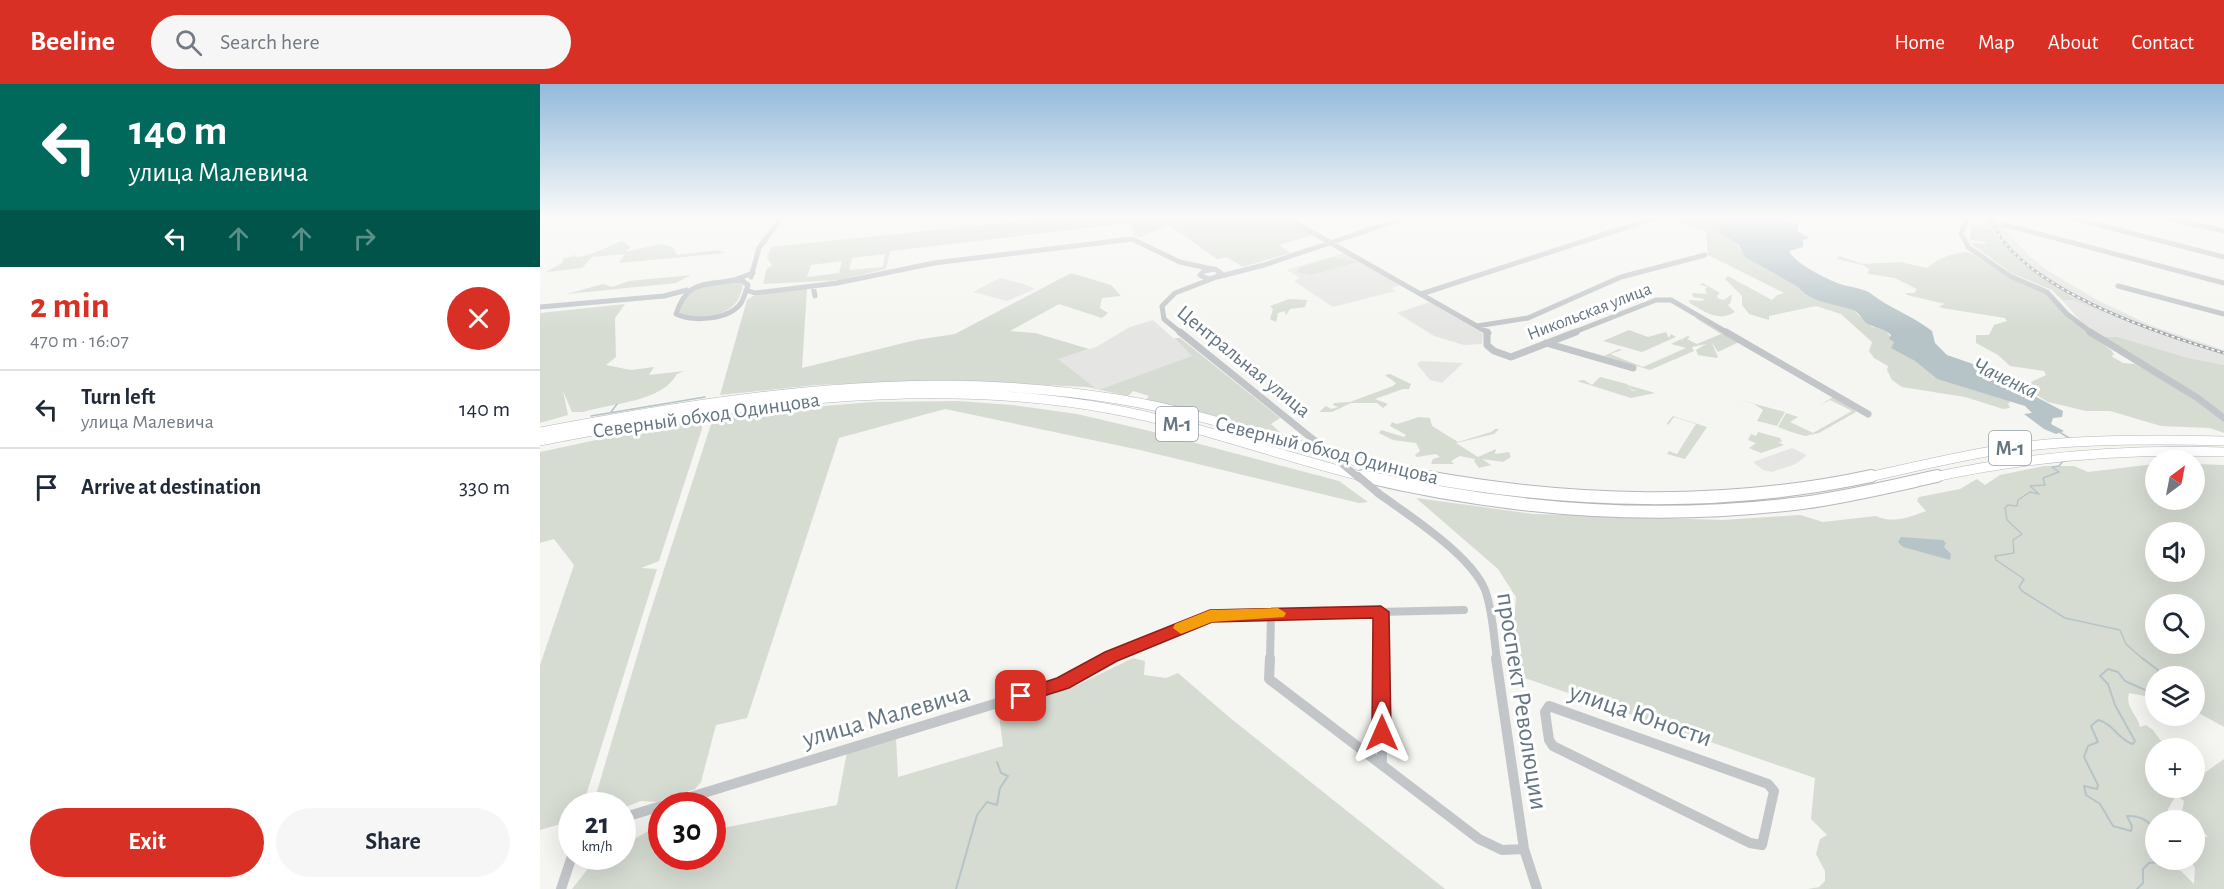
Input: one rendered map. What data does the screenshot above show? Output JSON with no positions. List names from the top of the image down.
{
  "streets": {
    "highway": ["Северный обход Одинцова", "М-1"],
    "street": [
      "Никольская улица",
      "Центральная улица",
      "проспект Революции",
      "улица Юности",
      "улица Малевича"
    ]
  },
  "crossings": [
    ["Центральная улица", "проспект Революции"]
  ],
  "water": ["Чаченка"],
  "north": "top right",
  "page": {
    "header": "Beeline",
    "search": "Search here",
    "nav": [
      "Home",
      "Map",
      "About",
      "Contact"
    ],
    "turn": ["140 m", "улица Малевича"],
    "heading": ["2 min", "470 m · 16:07"],
    "list": [
      {
        "name": "Turn left",
        "note": "улица Малевича",
        "value": "140 m"
      },
      {
        "name": "Arrive at destination",
        "value": "330 m"
      }
    ],
    "map_buttons": ["+", "−"],
    "speed": "21 km/h",
    "limit": "30",
    "buttons": ["Exit", "Share"]
  }
}
